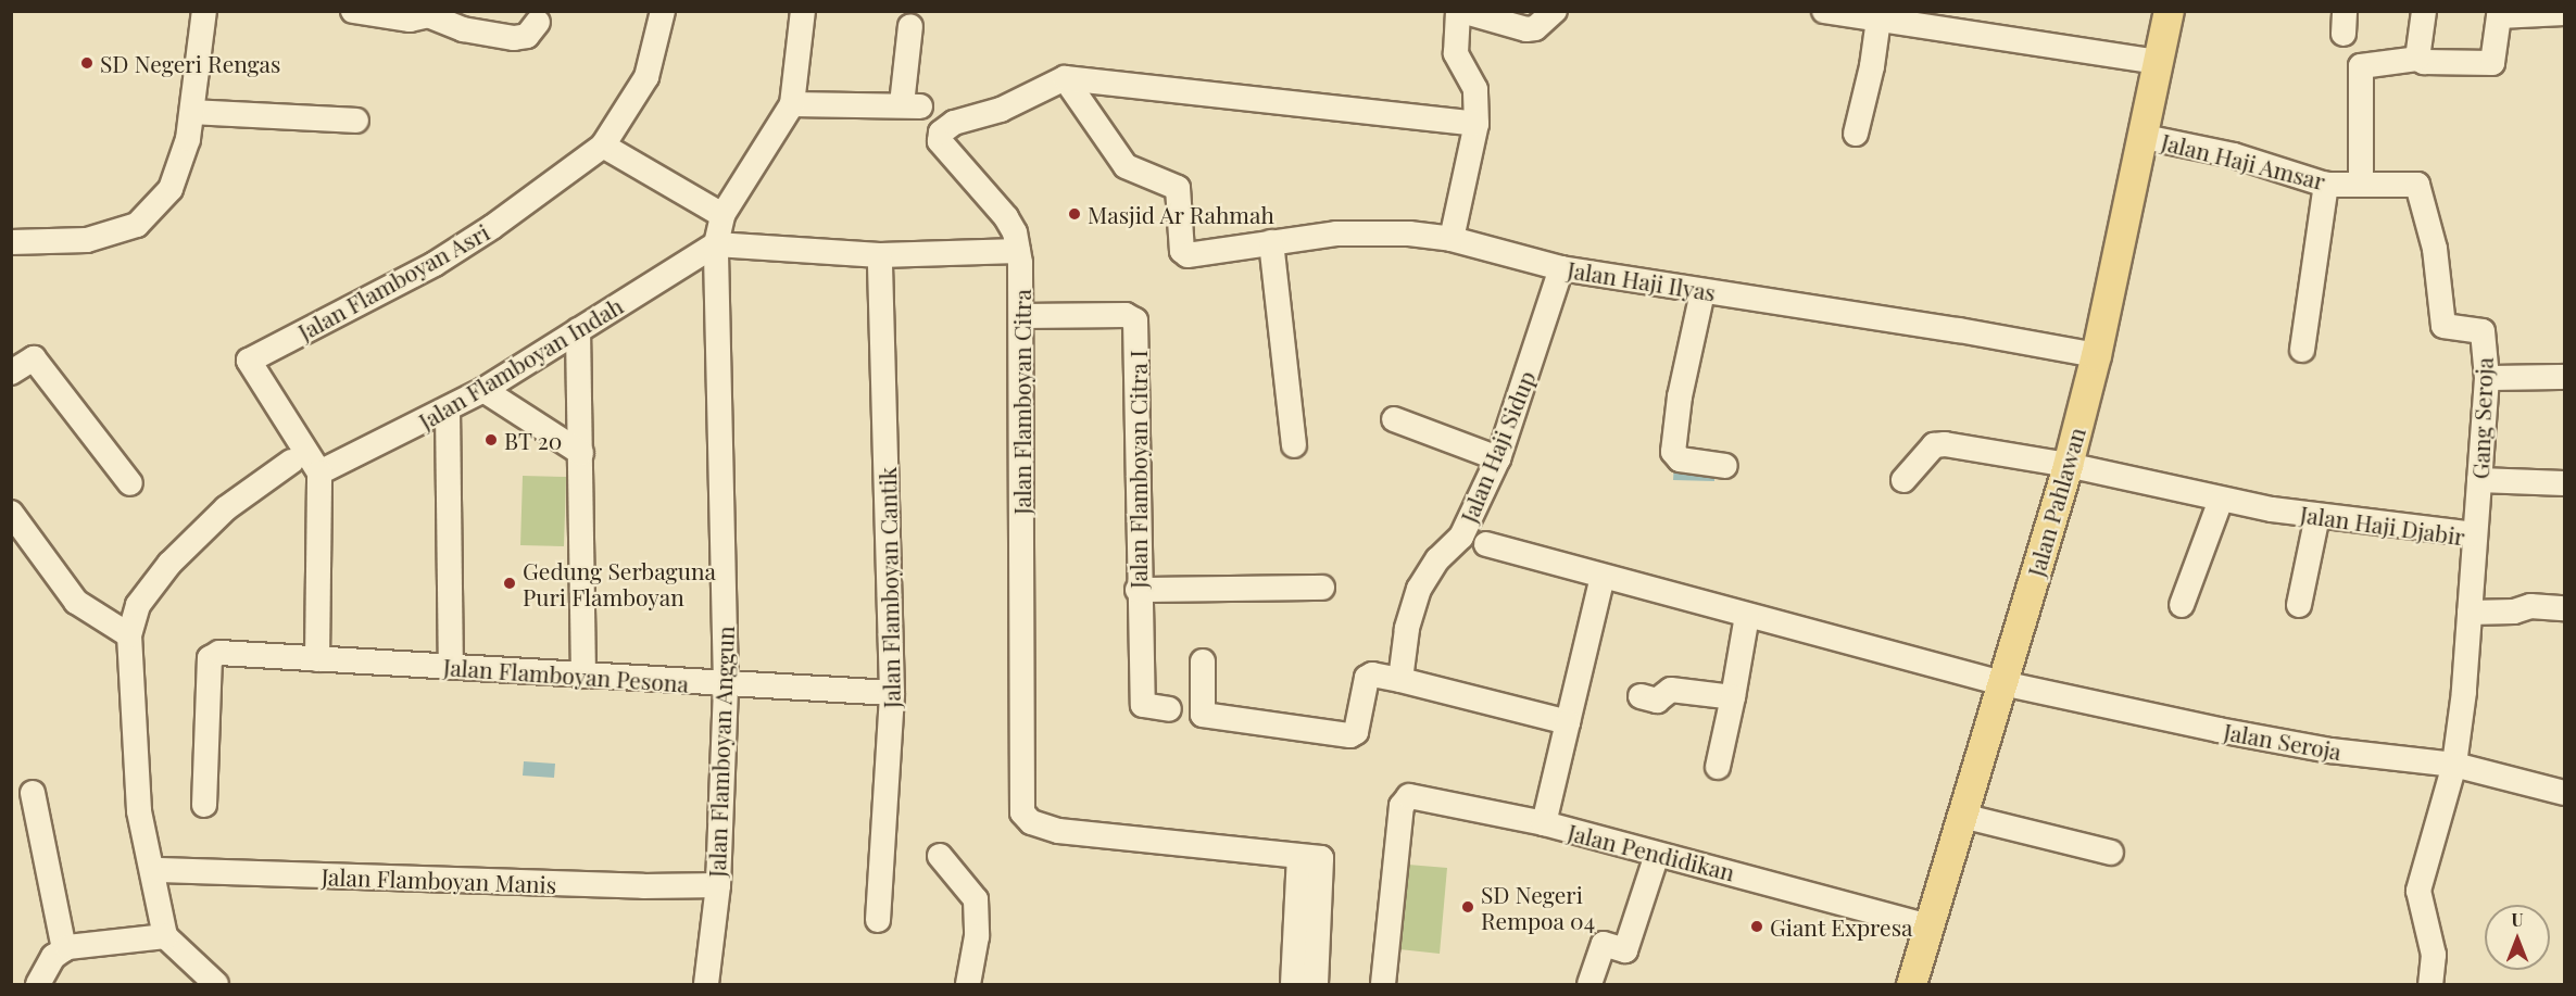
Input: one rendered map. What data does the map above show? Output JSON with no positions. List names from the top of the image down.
{
  "streets": {
    "main road": ["Jalan Pahlawan"],
    "street": [
      "Jalan Haji Amsar",
      "Jalan Haji Ilyas",
      "Jalan Flamboyan Asri",
      "Jalan Flamboyan Indah",
      "Jalan Flamboyan Citra",
      "Gang Seroja",
      "Jalan Haji Sidup",
      "Jalan Flamboyan Citra I",
      "Jalan Haji Djabir",
      "Jalan Flamboyan Cantik",
      "Jalan Flamboyan Pesona",
      "Jalan Seroja",
      "Jalan Flamboyan Anggun",
      "Jalan Pendidikan",
      "Jalan Flamboyan Manis"
    ]
  },
  "crossings": [
    ["Jalan Haji Amsar", "Gang Seroja"],
    ["Jalan Haji Amsar", "Jalan Pahlawan"],
    ["Jalan Haji Ilyas", "Jalan Flamboyan Citra"],
    ["Jalan Haji Ilyas", "Jalan Haji Sidup"],
    ["Jalan Haji Ilyas", "Jalan Pahlawan"],
    ["Jalan Flamboyan Asri", "Jalan Flamboyan Indah"],
    ["Jalan Flamboyan Indah", "Jalan Flamboyan Anggun"],
    ["Jalan Flamboyan Citra", "Jalan Flamboyan Citra I"],
    ["Gang Seroja", "Jalan Haji Djabir"],
    ["Jalan Haji Sidup", "Jalan Pahlawan"],
    ["Jalan Haji Sidup", "Jalan Seroja"],
    ["Jalan Pahlawan", "Jalan Haji Djabir"],
    ["Jalan Pahlawan", "Jalan Seroja"],
    ["Jalan Pahlawan", "Jalan Pendidikan"],
    ["Jalan Haji Djabir", "Jalan Seroja"],
    ["Jalan Flamboyan Cantik", "Jalan Flamboyan Pesona"],
    ["Jalan Flamboyan Pesona", "Jalan Flamboyan Anggun"],
    ["Jalan Flamboyan Anggun", "Jalan Flamboyan Manis"]
  ],
  "places": [
    "SD Negeri Rengas",
    "Masjid Ar Rahmah",
    "BT 20",
    "Gedung Serbaguna Puri Flamboyan",
    "SD Negeri Rempoa 04",
    "Giant Expresa"
  ],
  "north": "top"
}
